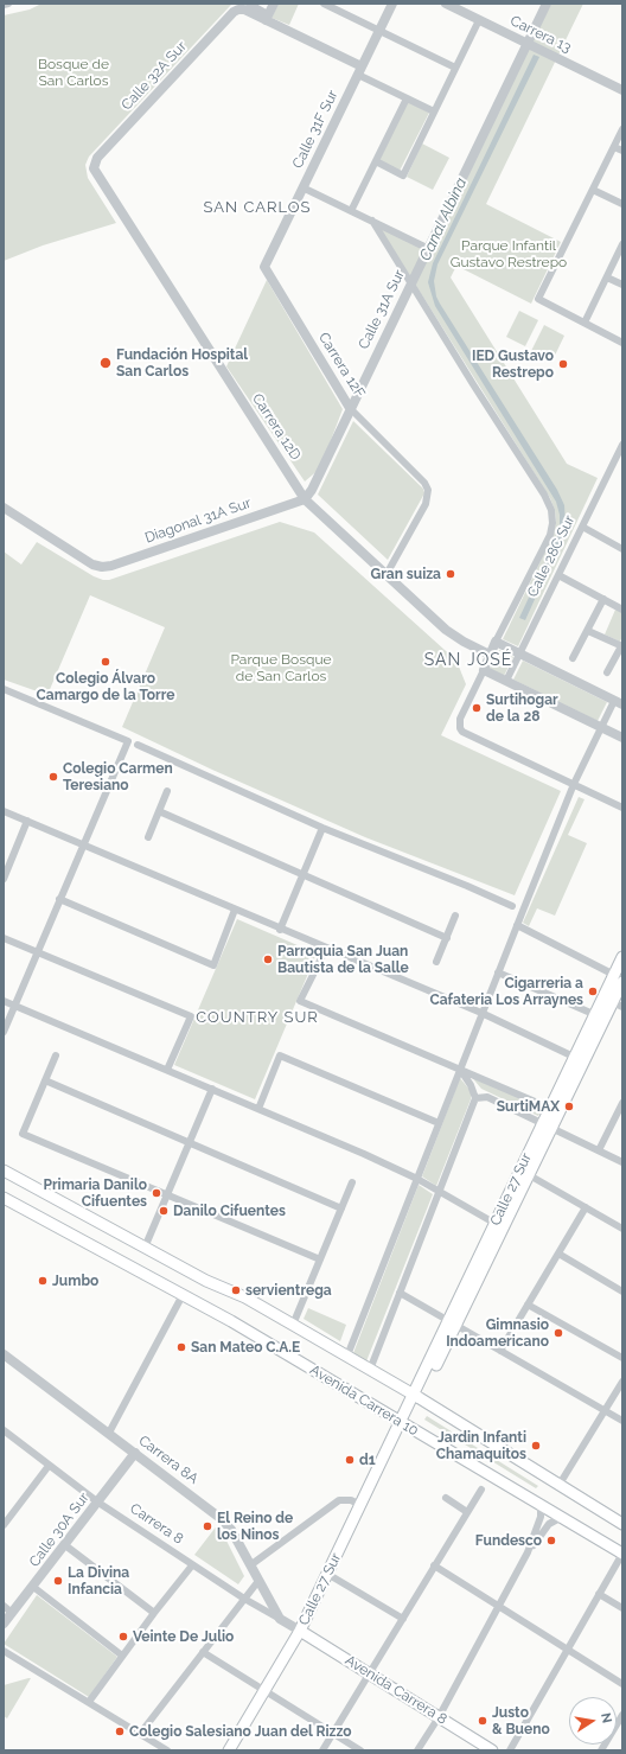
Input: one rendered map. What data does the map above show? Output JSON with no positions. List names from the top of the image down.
{
  "streets": {
    "main road": ["Calle 27 Sur", "Avenida Carrera 10", "Avenida Carrera 8"],
    "street": [
      "Carrera 13",
      "Calle 32A Sur",
      "Calle 31F Sur",
      "Calle 31A Sur",
      "Carrera 12F",
      "Carrera 12D",
      "Diagonal 31A Sur",
      "Calle 28C Sur",
      "Carrera 8A",
      "Carrera 8",
      "Calle 30A Sur"
    ]
  },
  "crossings": [
    ["Carrera 13", "Calle 31A Sur"],
    ["Calle 32A Sur", "Carrera 12D"],
    ["Calle 31F Sur", "Carrera 12F"],
    ["Calle 31A Sur", "Carrera 12F"],
    ["Calle 31A Sur", "Carrera 12D"],
    ["Calle 31A Sur", "Diagonal 31A Sur"],
    ["Calle 31A Sur", "Calle 28C Sur"],
    ["Carrera 12F", "Carrera 12D"],
    ["Carrera 12D", "Diagonal 31A Sur"],
    ["Carrera 12D", "Calle 28C Sur"],
    ["Calle 27 Sur", "Avenida Carrera 10"],
    ["Calle 27 Sur", "Carrera 8"],
    ["Calle 27 Sur", "Avenida Carrera 8"],
    ["Carrera 8A", "Carrera 8"],
    ["Carrera 8A", "Calle 30A Sur"],
    ["Carrera 8", "Calle 30A Sur"],
    ["Carrera 8", "Avenida Carrera 8"]
  ],
  "districts": ["SAN CARLOS", "SAN JOSÉ", "COUNTRY SUR"],
  "water": ["Canal Albina"],
  "parks": ["Bosque de San Carlos", "Parque Infantil Gustavo Restrepo", "Parque Bosque de San Carlos"],
  "places": [
    "Fundación Hospital San Carlos",
    "IED Gustavo Restrepo",
    "Gran suiza",
    "Colegio Álvaro Camargo de la Torre",
    "Surtihogar de la 28",
    "Colegio Carmen Teresiano",
    "Parroquia San Juan Bautista de la Salle",
    "Cigarreria a Cafateria Los Arraynes",
    "SurtiMAX",
    "Primaria Danilo Cifuentes",
    "Danilo Cifuentes",
    "Jumbo",
    "servientrega",
    "Gimnasio Indoamericano",
    "San Mateo C.A.E",
    "Jardin Infanti Chamaquitos",
    "d1",
    "El Reino de los Ninos",
    "Fundesco",
    "La Divina Infancia",
    "Veinte De Julio",
    "Justo & Bueno",
    "Colegio Salesiano Juan del Rizzo"
  ],
  "north": "right"
}
